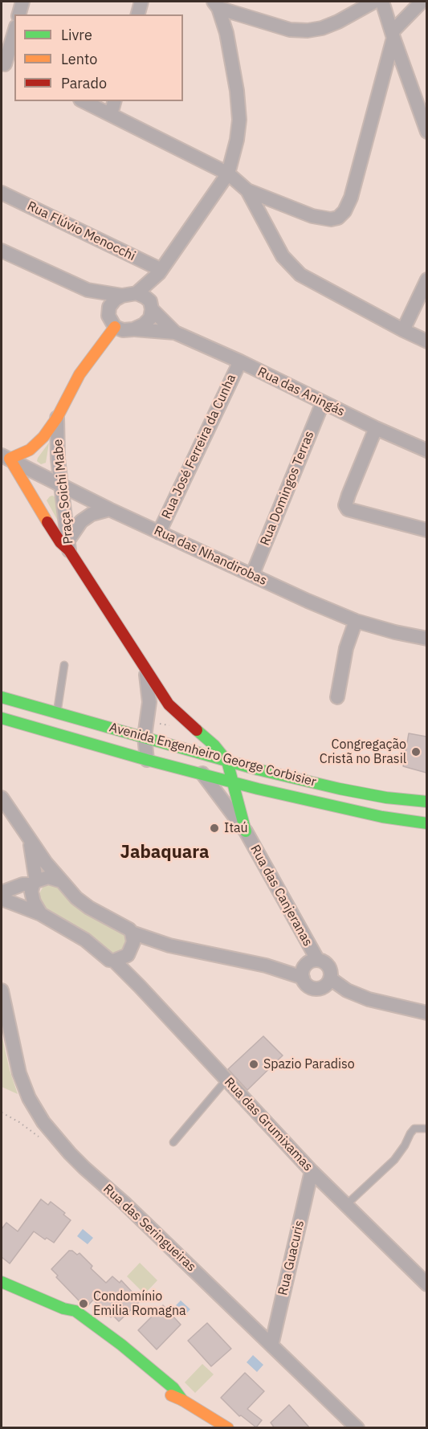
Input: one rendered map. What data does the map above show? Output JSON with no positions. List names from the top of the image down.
{
  "streets": {
    "street": [
      "Rua Flúvio Menocchi",
      "Rua das Aningás",
      "Rua José Ferreira da Cunha",
      "Rua Domingos Terras",
      "Praça Soichi Mabe",
      "Rua das Nhandirobas",
      "Avenida Engenheiro George Corbisier",
      "Rua das Canjeranas",
      "Rua das Grumixamas",
      "Rua das Seringueiras",
      "Rua Guacuris"
    ]
  },
  "crossings": [
    ["Rua das Aningás", "Rua José Ferreira da Cunha"],
    ["Rua das Aningás", "Rua Domingos Terras"],
    ["Rua José Ferreira da Cunha", "Rua das Nhandirobas"],
    ["Rua Domingos Terras", "Rua das Nhandirobas"],
    ["Praça Soichi Mabe", "Rua das Nhandirobas"],
    ["Praça Soichi Mabe", "Rua das Canjeranas"],
    ["Avenida Engenheiro George Corbisier", "Rua das Canjeranas"],
    ["Rua das Grumixamas", "Rua Guacuris"],
    ["Rua das Seringueiras", "Rua Guacuris"]
  ],
  "districts": ["Jabaquara"],
  "places": [
    "Congregação Cristã no Brasil",
    "Itaú",
    "Spazio Paradiso",
    "Condomínio Emilia Romagna"
  ],
  "legend": ["Livre", "Lento", "Parado"]
}
